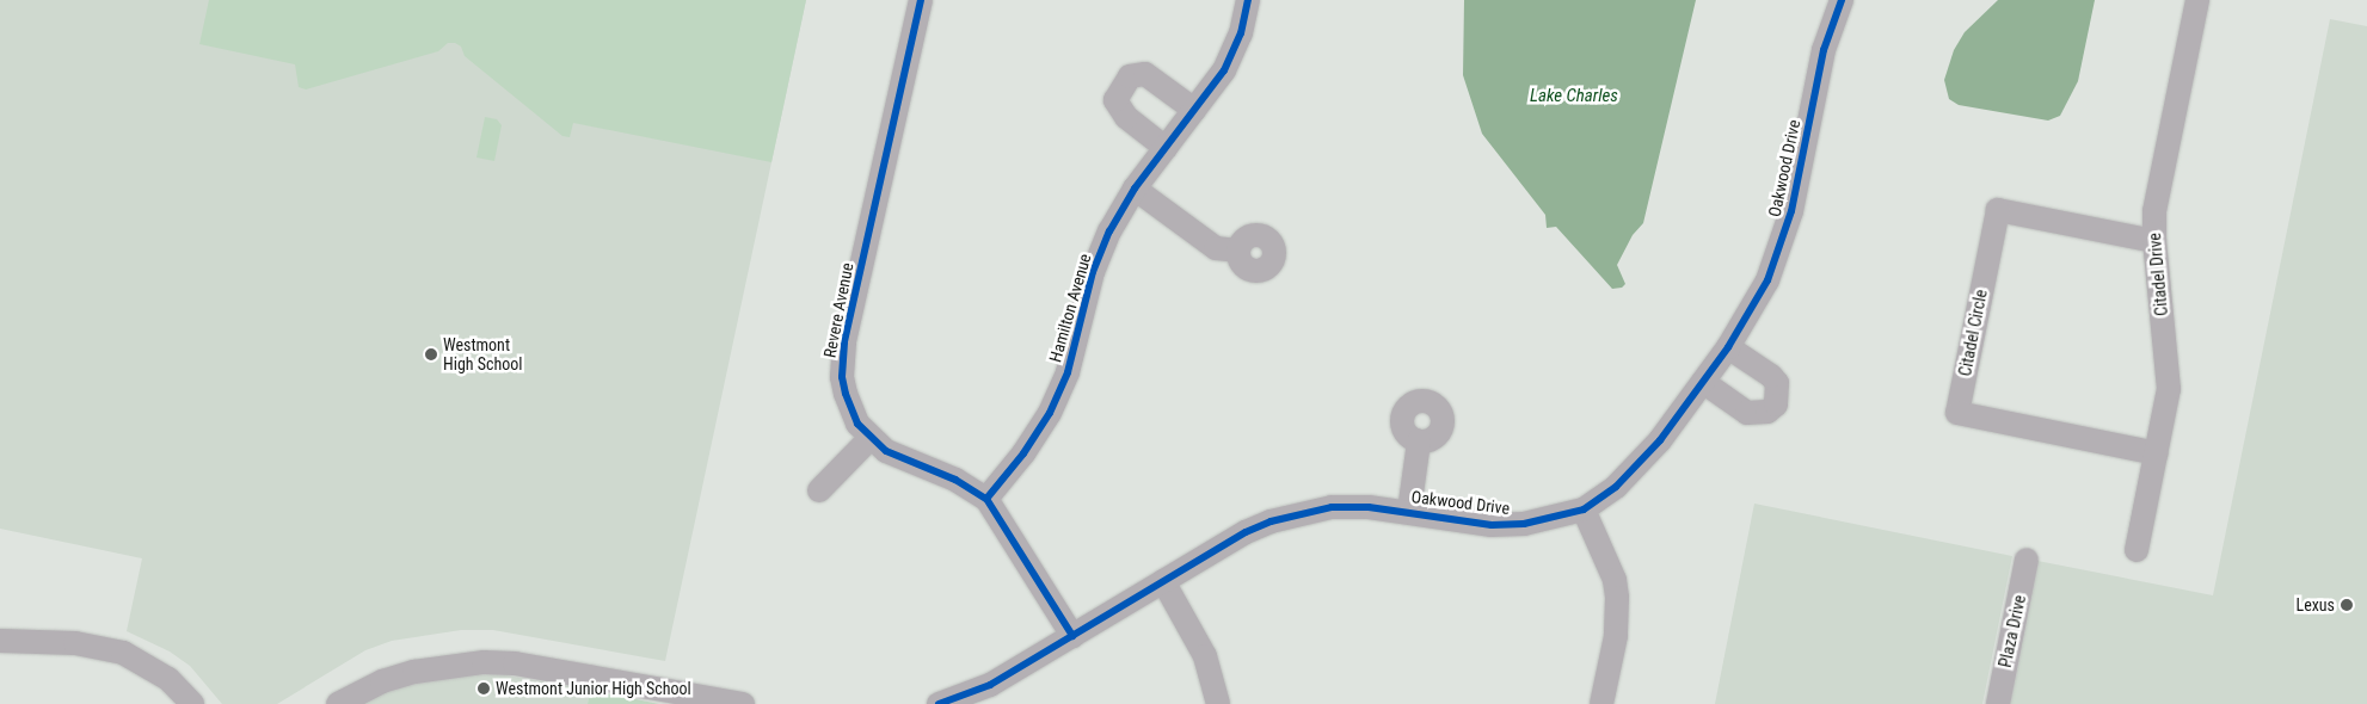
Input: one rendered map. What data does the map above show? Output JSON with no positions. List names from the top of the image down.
{
  "streets": {
    "street": [
      "Oakwood Drive",
      "Citadel Drive",
      "Hamilton Avenue",
      "Revere Avenue",
      "Citadel Circle",
      "Plaza Drive"
    ]
  },
  "crossings": [
    ["Oakwood Drive", "Revere Avenue"],
    ["Citadel Drive", "Citadel Circle"],
    ["Hamilton Avenue", "Revere Avenue"]
  ],
  "water": ["Lake Charles"],
  "places": ["Westmont High School", "Lexus", "Westmont Junior High School"]
}
